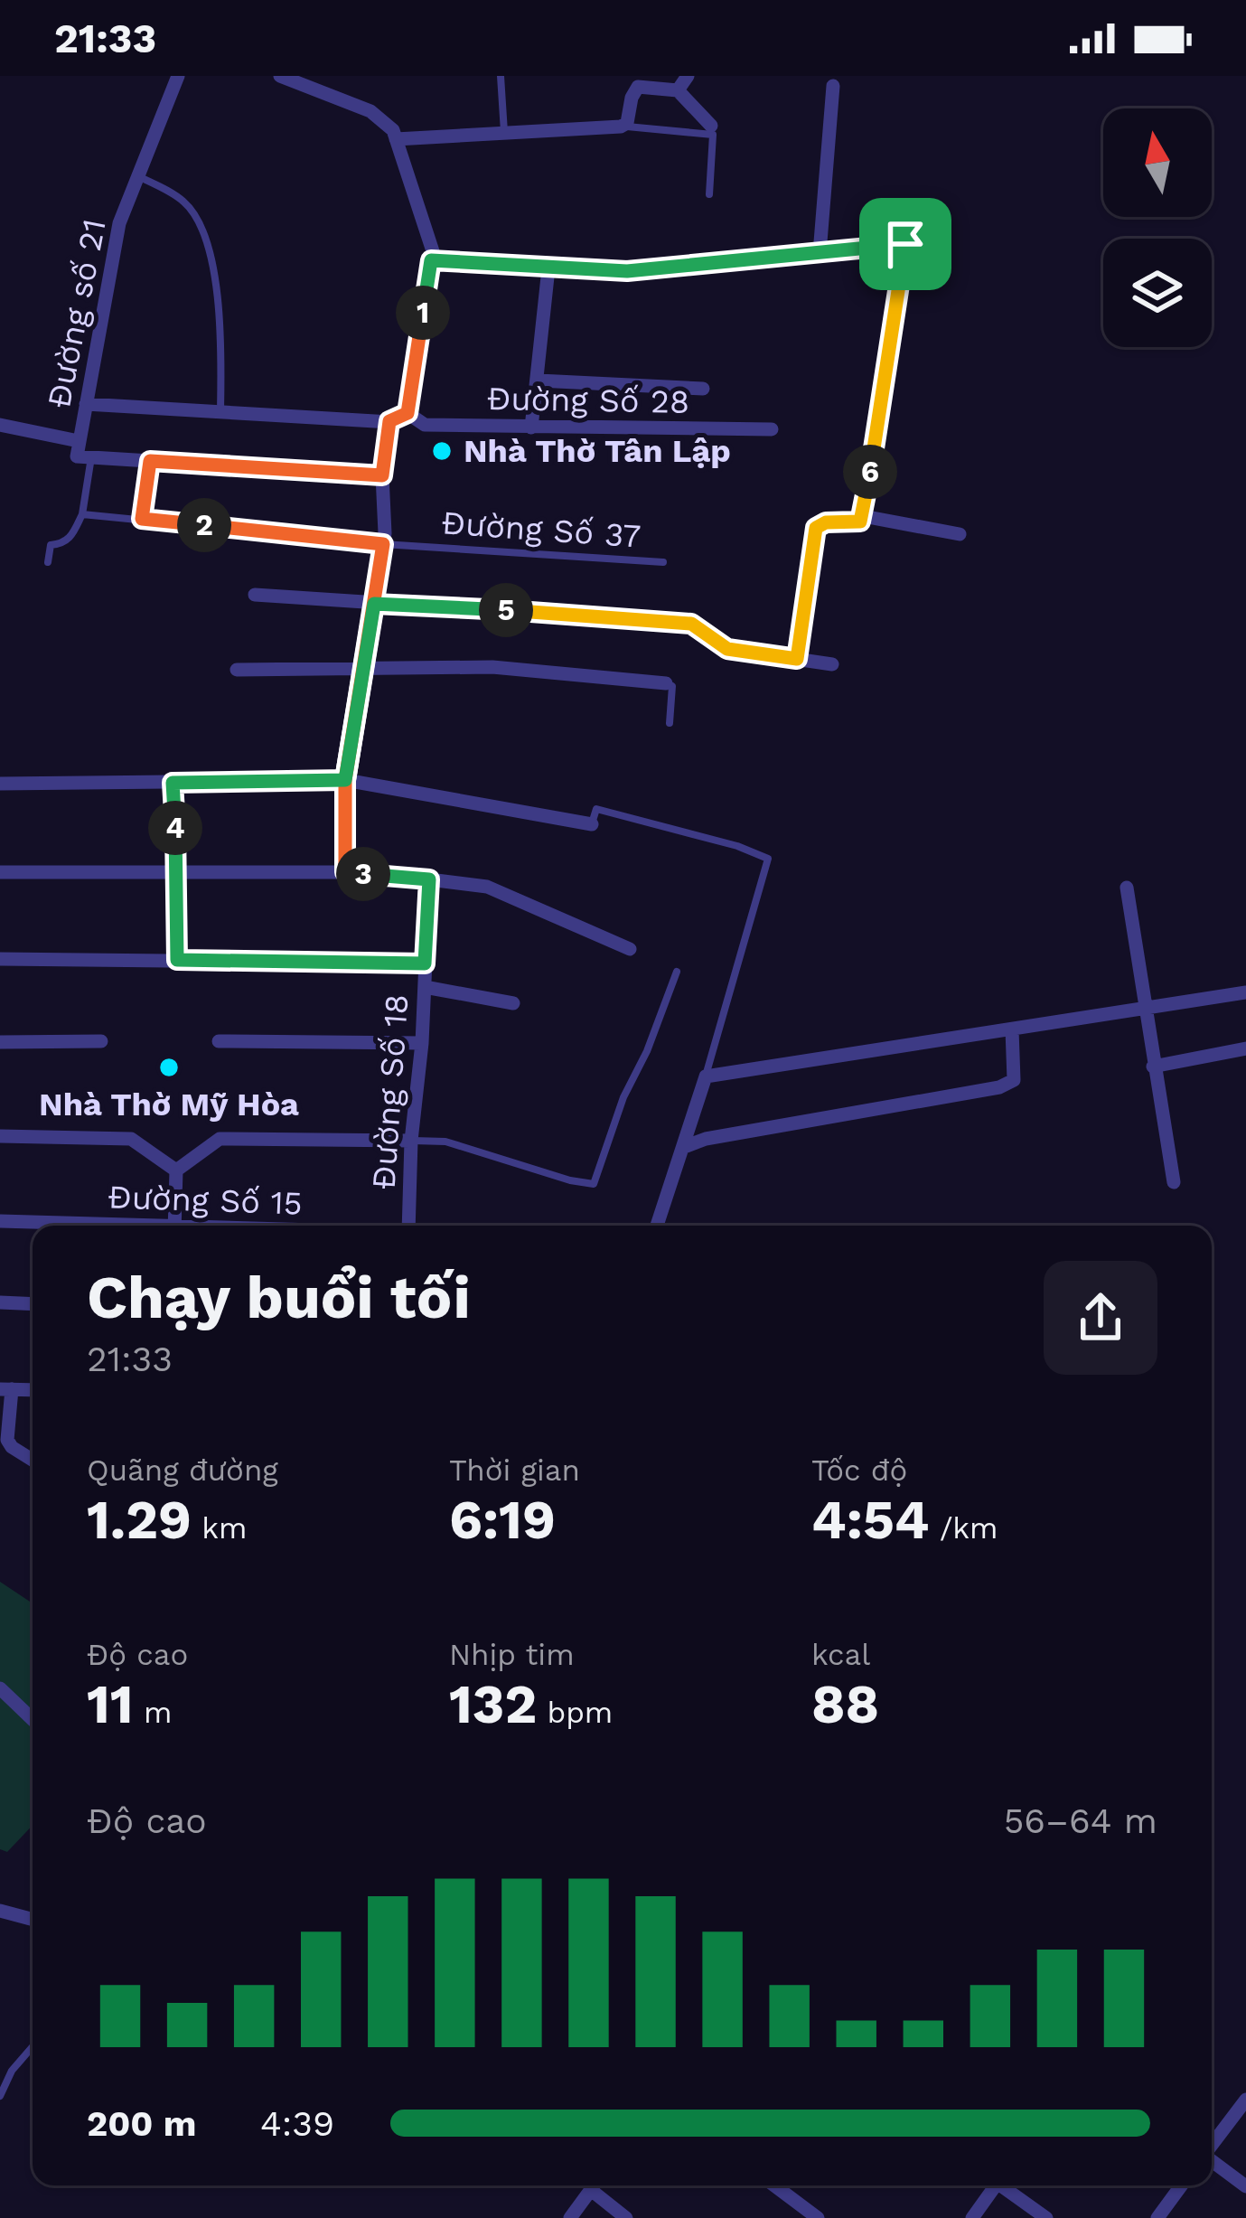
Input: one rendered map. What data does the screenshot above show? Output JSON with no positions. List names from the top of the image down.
{
  "streets": {
    "street": [
      "Đường số 21",
      "Đường Số 28",
      "Đường Số 18",
      "Đường Số 15"
    ],
    "lane": ["Đường Số 37"]
  },
  "places": ["Nhà Thờ Tân Lập", "Nhà Thờ Mỹ Hòa"],
  "north": "top",
  "page": {
    "status": "21:33",
    "pins": [
      "1",
      "6",
      "2",
      "5",
      "4",
      "3"
    ],
    "heading": ["Chạy buổi tối", "21:33"],
    "stats": [
      ["Quãng đường", "1.29 km"],
      ["Thời gian", "6:19"],
      ["Tốc độ", "4:54 /km"],
      ["Độ cao", "11 m"],
      ["Nhịp tim", "132 bpm"],
      ["kcal", "88"]
    ],
    "chart": ["Độ cao", "56–64 m"],
    "list": [
      {
        "name": "200 m",
        "note": "4:39"
      }
    ]
  }
}
